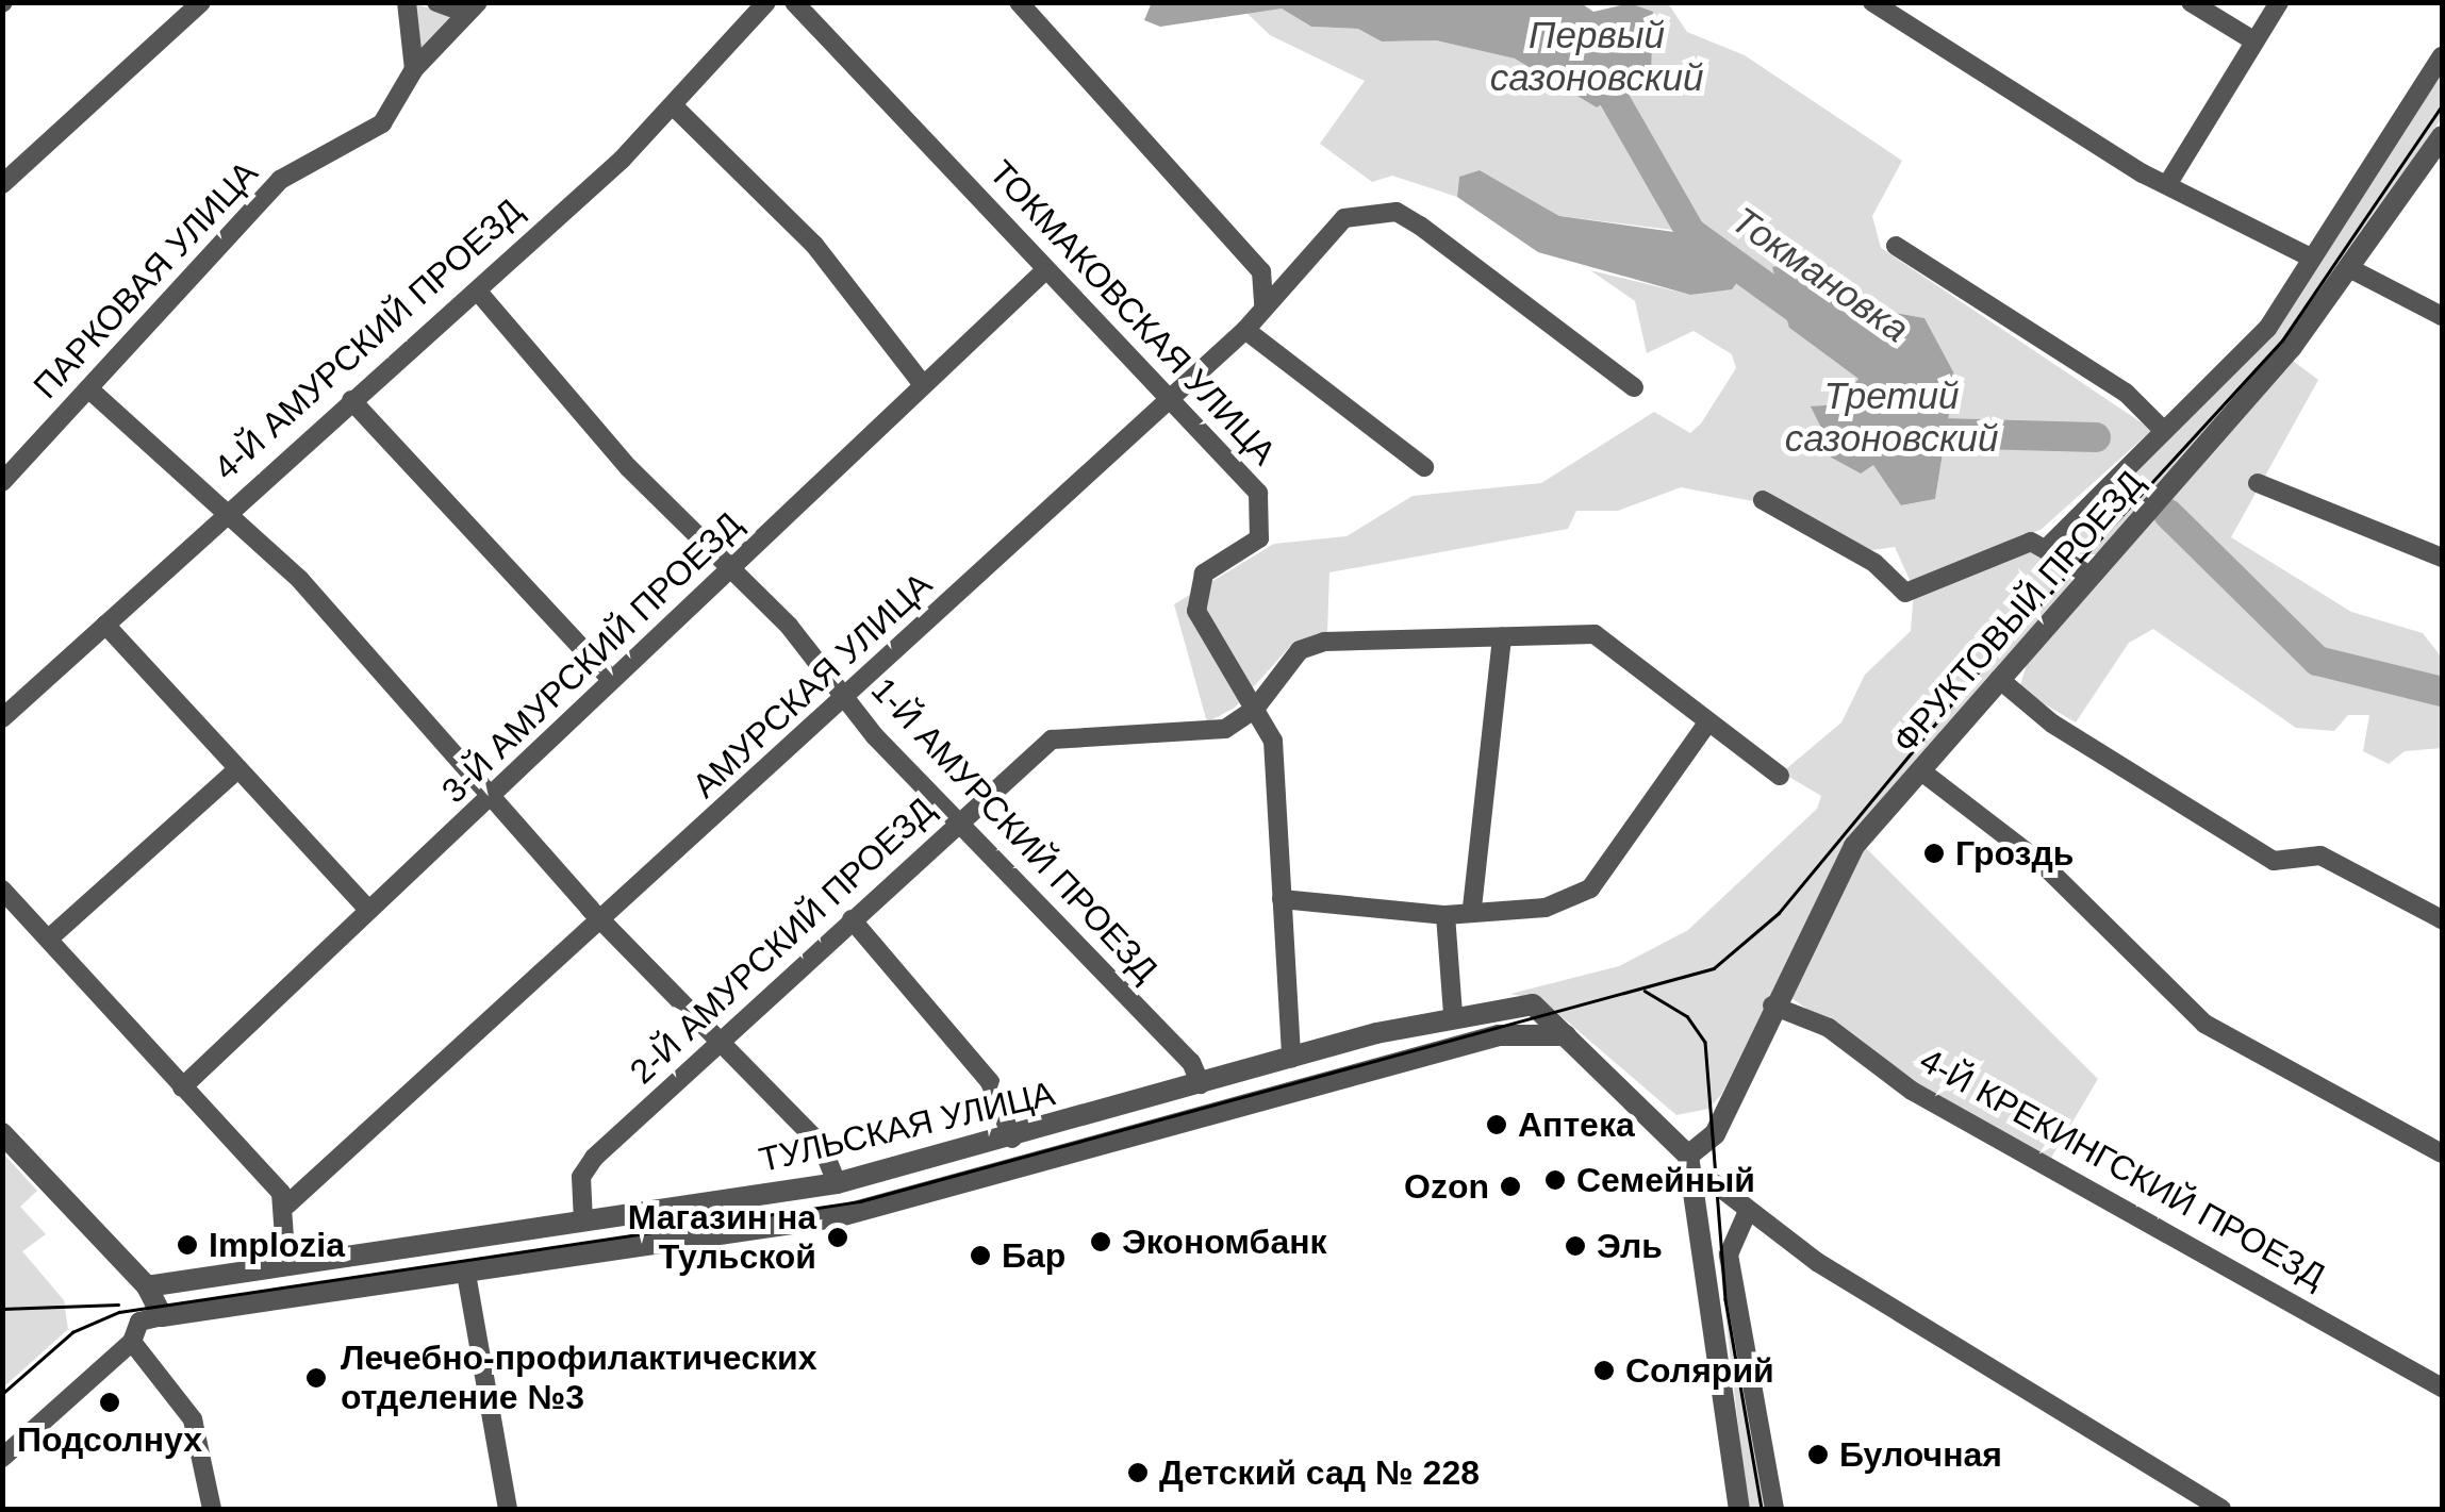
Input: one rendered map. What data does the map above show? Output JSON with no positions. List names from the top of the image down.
{
  "streets": {
    "street": [
      "ПАРКОВАЯ УЛИЦА",
      "ТОКМАКОВСКАЯ УЛИЦА",
      "4-Й АМУРСКИЙ ПРОЕЗД",
      "ФРУКТОВЫЙ ПРОЕЗД",
      "3-Й АМУРСКИЙ ПРОЕЗД",
      "АМУРСКАЯ УЛИЦА",
      "1-Й АМУРСКИЙ ПРОЕЗД",
      "2-Й АМУРСКИЙ ПРОЕЗД",
      "ТУЛЬСКАЯ УЛИЦА",
      "4-Й КРЕКИНГСКИЙ ПРОЕЗД"
    ]
  },
  "crossings": [
    ["ТОКМАКОВСКАЯ УЛИЦА", "3-Й АМУРСКИЙ ПРОЕЗД"],
    ["ТОКМАКОВСКАЯ УЛИЦА", "АМУРСКАЯ УЛИЦА"],
    ["ТОКМАКОВСКАЯ УЛИЦА", "2-Й АМУРСКИЙ ПРОЕЗД"],
    ["ТОКМАКОВСКАЯ УЛИЦА", "ТУЛЬСКАЯ УЛИЦА"],
    ["4-Й АМУРСКИЙ ПРОЕЗД", "1-Й АМУРСКИЙ ПРОЕЗД"],
    ["ФРУКТОВЫЙ ПРОЕЗД", "ТУЛЬСКАЯ УЛИЦА"],
    ["ФРУКТОВЫЙ ПРОЕЗД", "4-Й КРЕКИНГСКИЙ ПРОЕЗД"],
    ["3-Й АМУРСКИЙ ПРОЕЗД", "1-Й АМУРСКИЙ ПРОЕЗД"],
    ["АМУРСКАЯ УЛИЦА", "1-Й АМУРСКИЙ ПРОЕЗД"],
    ["1-Й АМУРСКИЙ ПРОЕЗД", "2-Й АМУРСКИЙ ПРОЕЗД"],
    ["1-Й АМУРСКИЙ ПРОЕЗД", "ТУЛЬСКАЯ УЛИЦА"],
    ["2-Й АМУРСКИЙ ПРОЕЗД", "ТУЛЬСКАЯ УЛИЦА"]
  ],
  "water": ["Первый сазоновский", "Токмановка", "Третий сазоновский"],
  "places": [
    "Гроздь",
    "Аптека",
    "Семейный",
    "Ozon",
    "Магазин на Тульской",
    "Экономбанк",
    "Implozia",
    "Эль",
    "Бар",
    "Солярий",
    "Лечебно-профилактических отделение №3",
    "Подсолнух",
    "Булочная",
    "Детский сад № 228"
  ]
}
